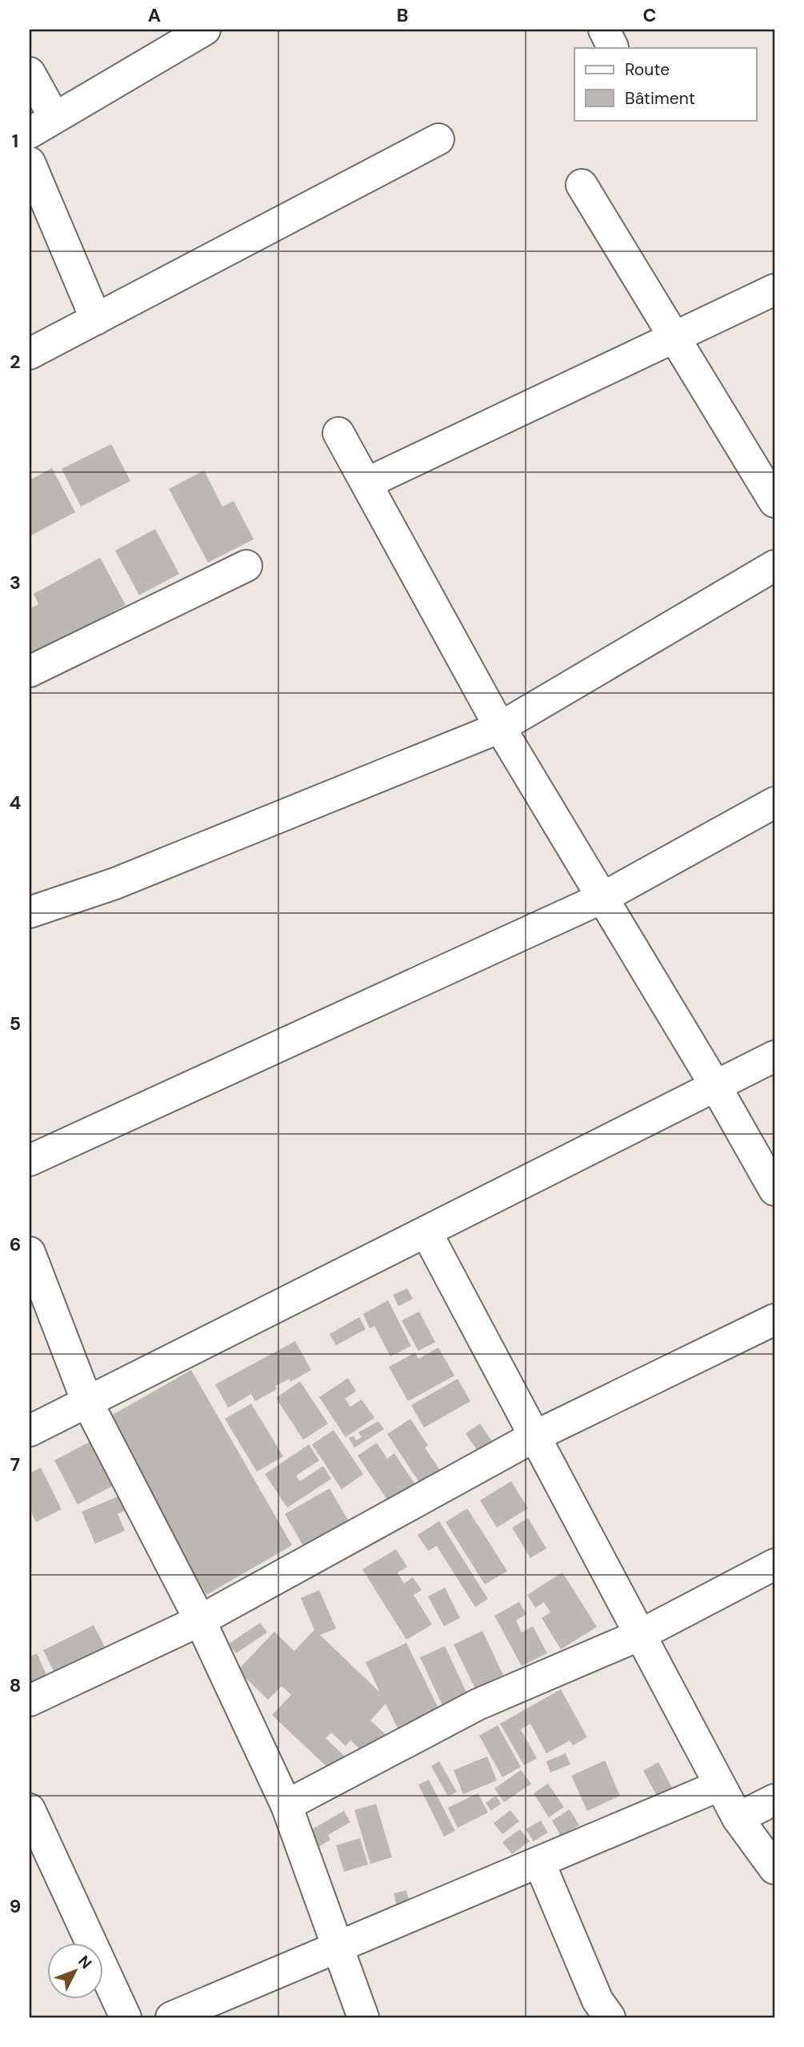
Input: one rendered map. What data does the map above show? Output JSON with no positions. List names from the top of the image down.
{
  "legend": ["Route", "Bâtiment"],
  "north": "top right",
  "grid": {
    "columns": ["A", "B", "C"],
    "rows": [
      "1",
      "2",
      "3",
      "4",
      "5",
      "6",
      "7",
      "8",
      "9"
    ]
  }
}
